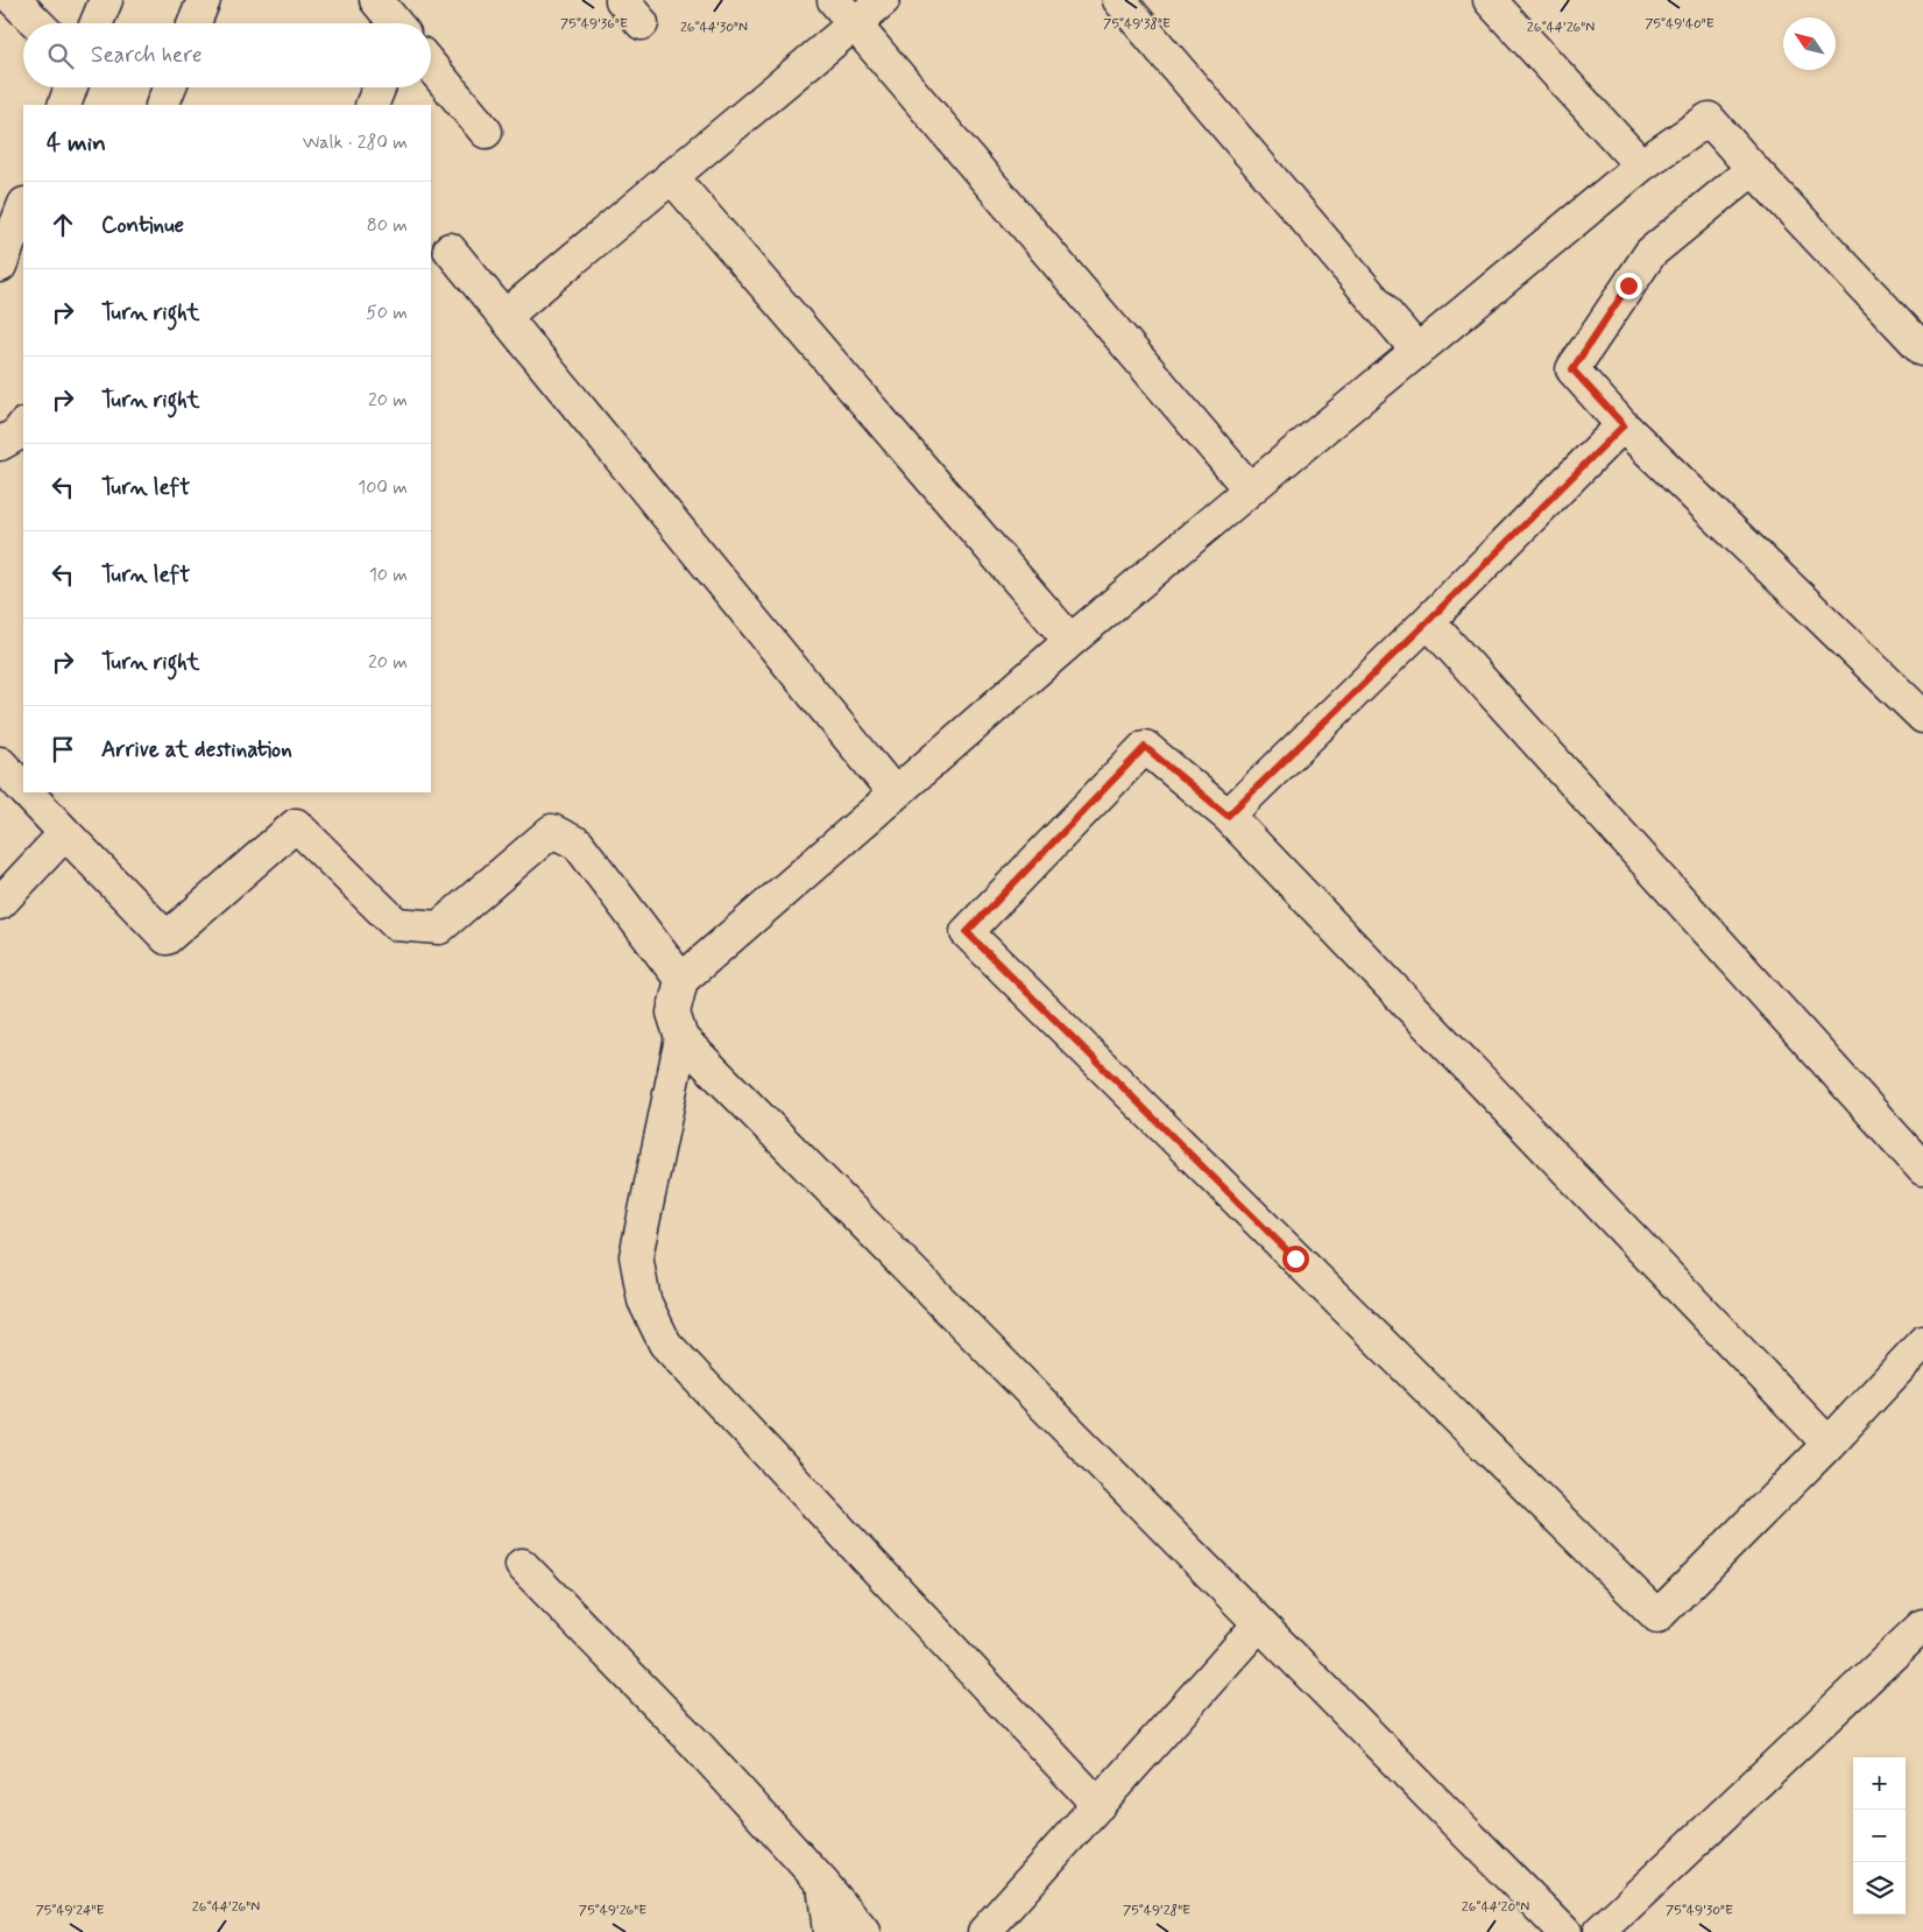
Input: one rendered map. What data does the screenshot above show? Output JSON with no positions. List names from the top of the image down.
{
  "north": "top left",
  "page": {
    "search": "Search here",
    "heading": ["4 min", "Walk · 280 m"],
    "list": [
      ["Continue", "80 m"],
      ["Turn right", "50 m"],
      ["Turn right", "20 m"],
      ["Turn left", "100 m"],
      ["Turn left", "10 m"],
      ["Turn right", "20 m"],
      "Arrive at destination"
    ],
    "map_buttons": ["+", "−"]
  },
  "coordinates": [
    "75°49'40\"E",
    "75°49'36\"E",
    "75°49'38\"E",
    "26°44'30\"N",
    "26°44'26\"N",
    "26°44'20\"N",
    "75°49'24\"E",
    "75°49'26\"E",
    "75°49'28\"E",
    "75°49'30\"E"
  ]
}
